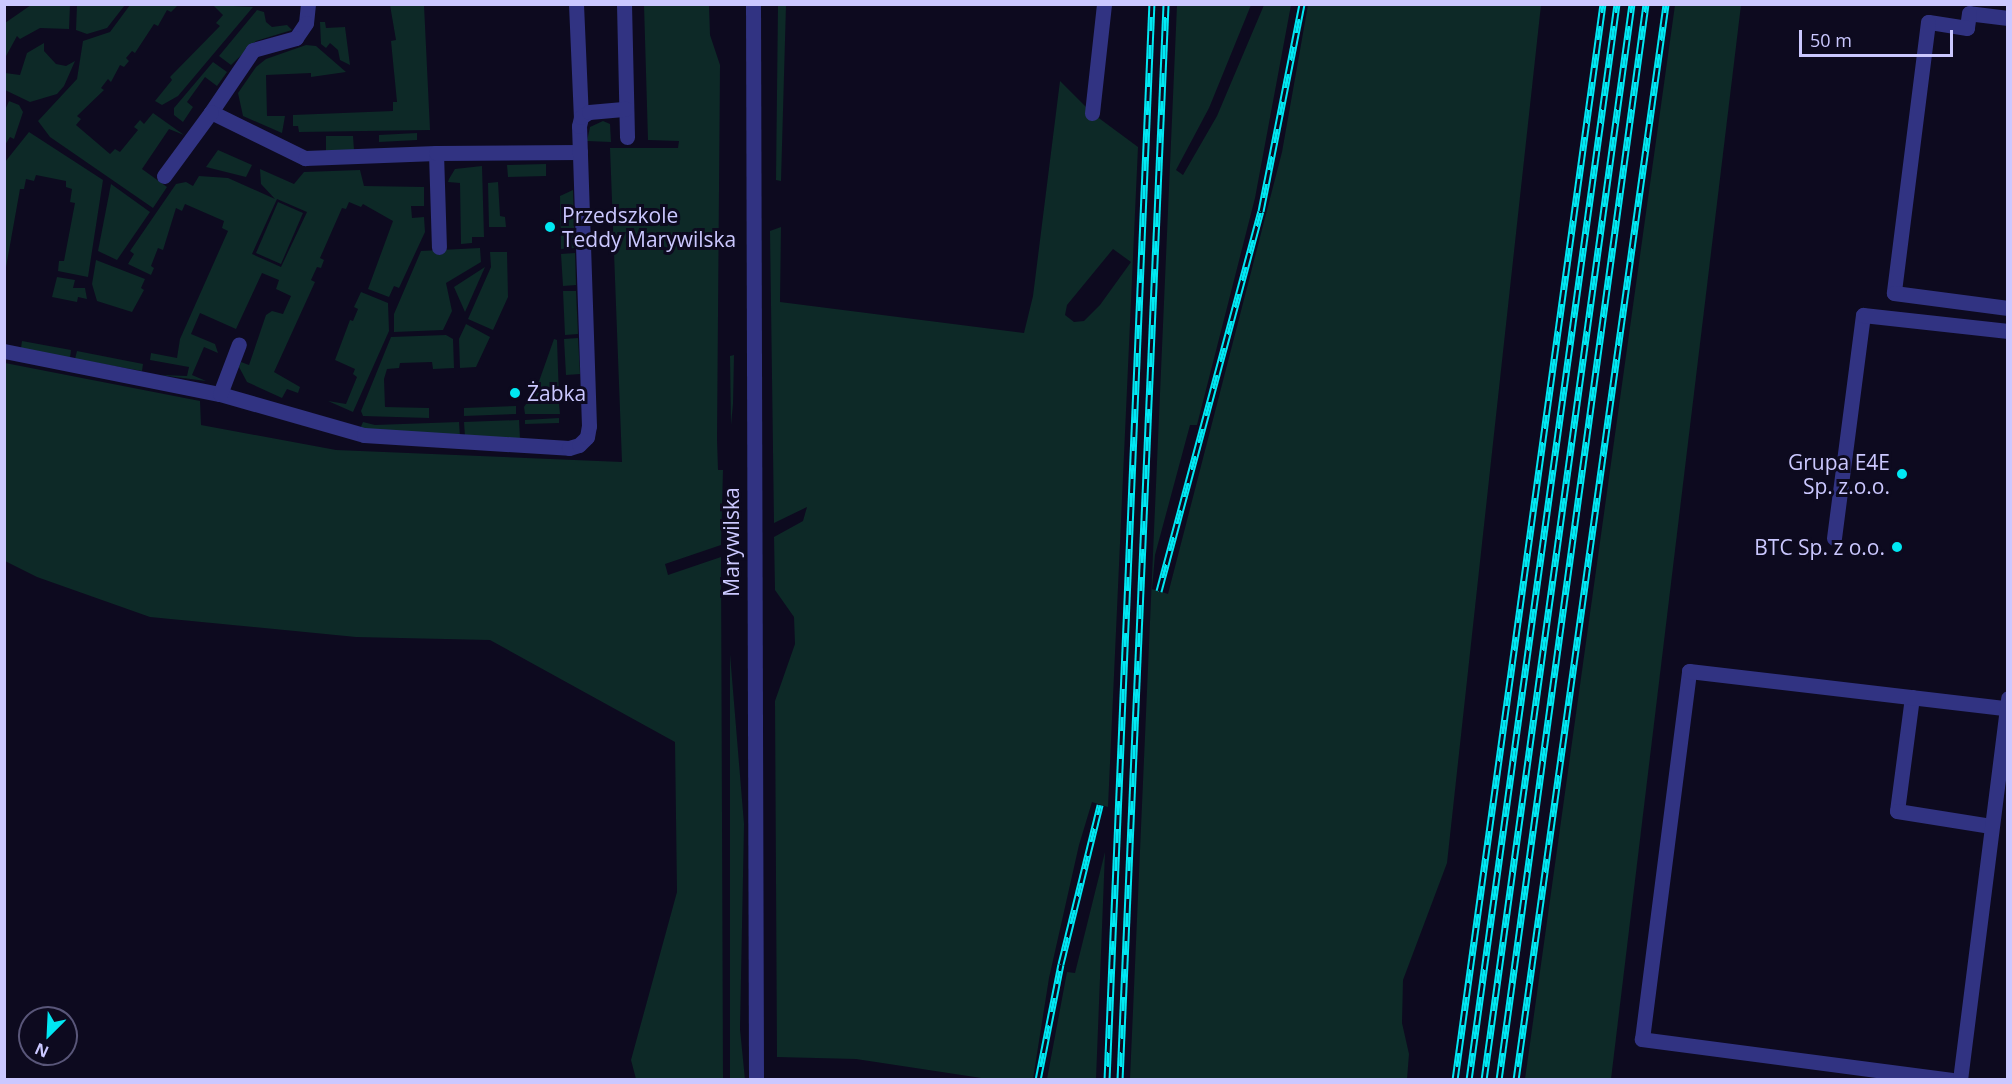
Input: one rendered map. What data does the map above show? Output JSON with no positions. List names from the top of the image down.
{
  "streets": {
    "street": ["Marywilska"]
  },
  "places": [
    "Przedszkole Teddy Marywilska",
    "Żabka",
    "Grupa E4E Sp. z.o.o.",
    "BTC Sp. z o.o."
  ],
  "scale_bar": "50 m",
  "north": "bottom left"
}
